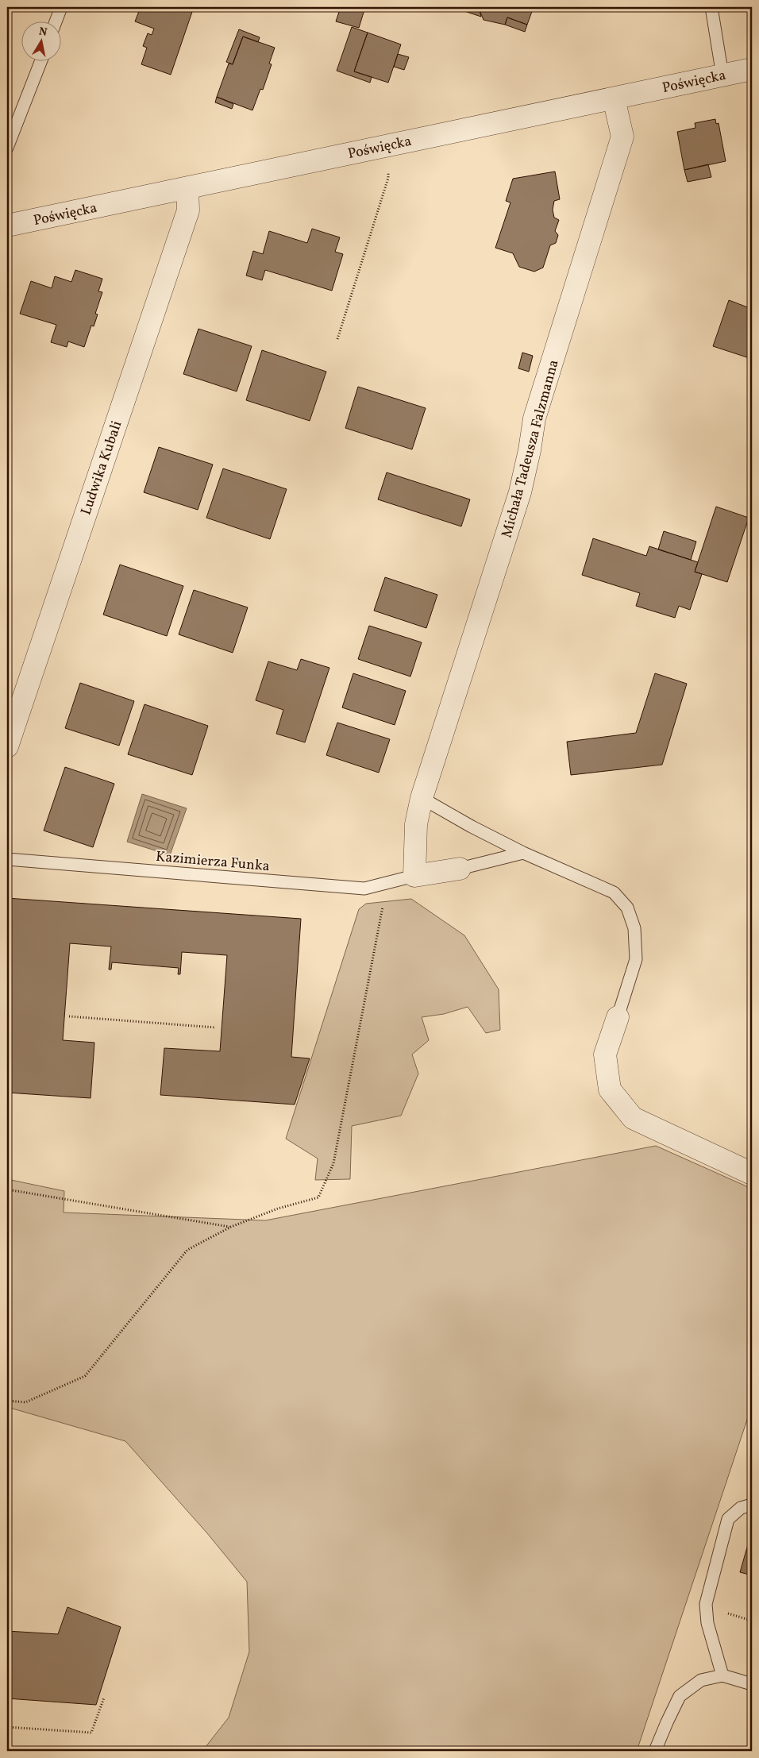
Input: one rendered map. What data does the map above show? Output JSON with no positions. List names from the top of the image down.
{
  "streets": {
    "street": ["Poświęcka", "Michała Tadeusza Falzmanna", "Ludwika Kubali"],
    "lane": ["Kazimierza Funka"]
  },
  "crossings": [
    ["Poświęcka", "Michała Tadeusza Falzmanna"],
    ["Poświęcka", "Ludwika Kubali"],
    ["Michała Tadeusza Falzmanna", "Kazimierza Funka"]
  ],
  "north": "top"
}
